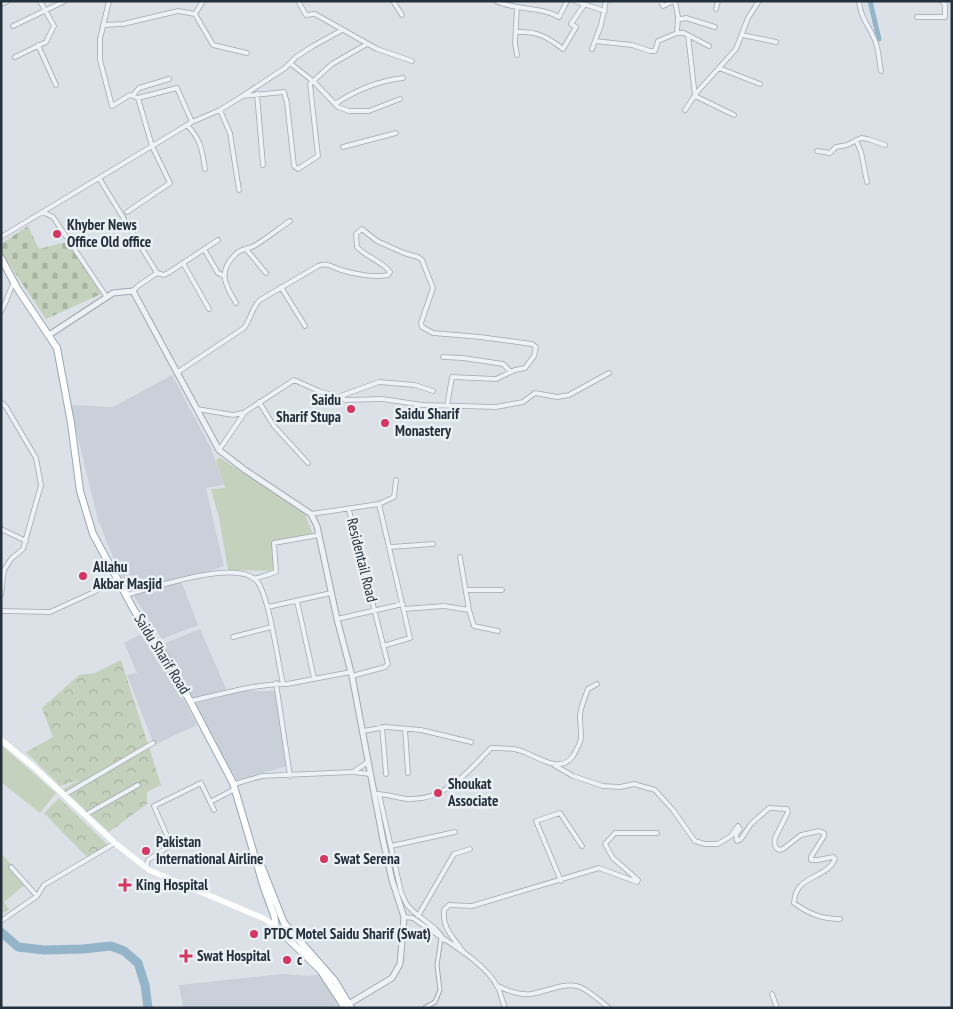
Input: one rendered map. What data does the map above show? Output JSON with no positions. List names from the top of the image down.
{
  "streets": {
    "main road": ["Saidu Sharif Road"],
    "street": ["Residentail Road"]
  },
  "places": {
    "other": [
      "Khyber News Office Old office",
      "Saidu Sharif Stupa",
      "Saidu Sharif Monastery",
      "Allahu Akbar Masjid",
      "Shoukat Associate",
      "Pakistan International Airline",
      "Swat Serena",
      "PTDC Motel Saidu Sharif (Swat)",
      "c"
    ],
    "health": ["King Hospital", "Swat Hospital"]
  }
}
